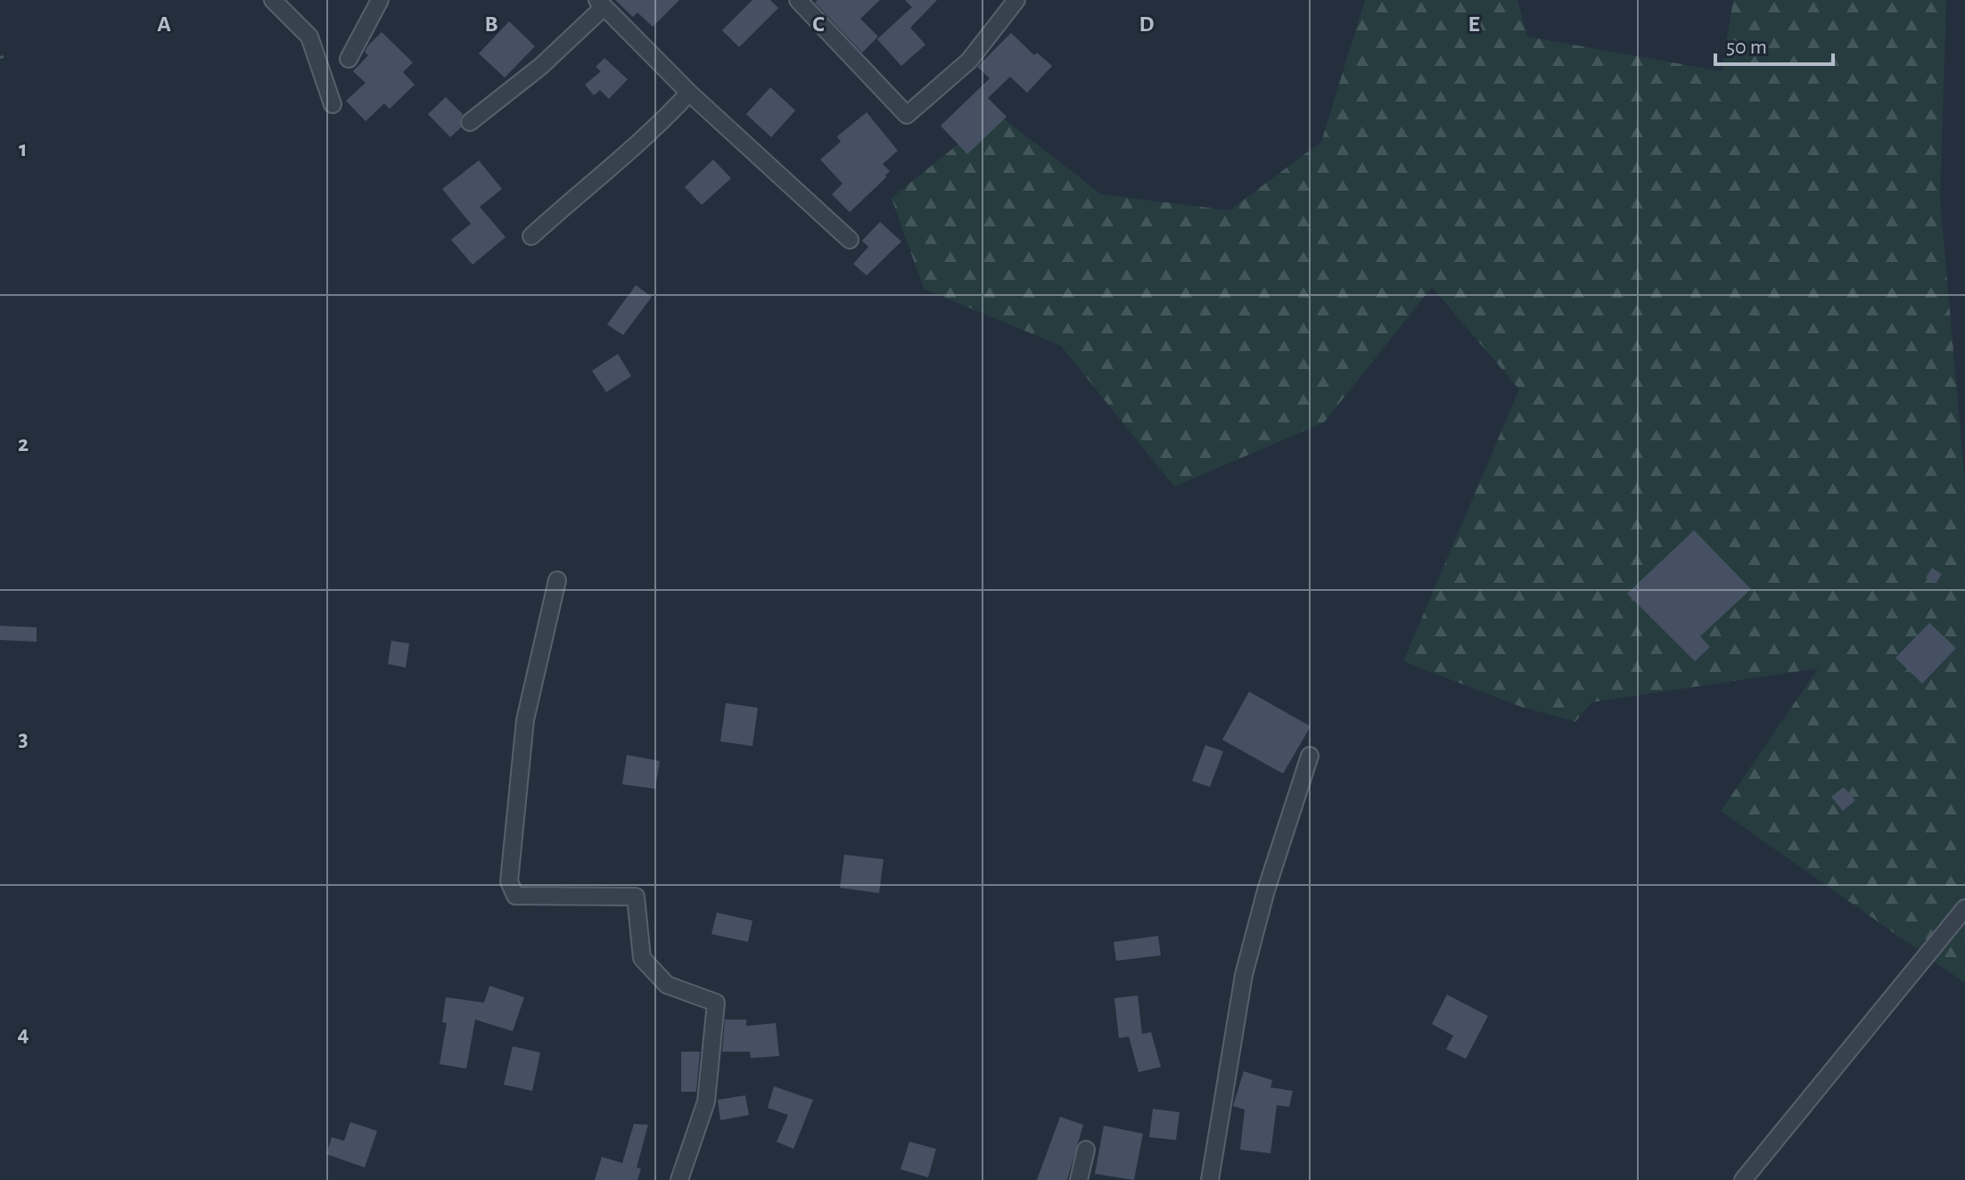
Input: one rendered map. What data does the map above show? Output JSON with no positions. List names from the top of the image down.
{
  "scale_bar": "50 m",
  "grid": {
    "columns": [
      "A",
      "B",
      "C",
      "D",
      "E"
    ],
    "rows": [
      "1",
      "2",
      "3",
      "4"
    ]
  }
}
